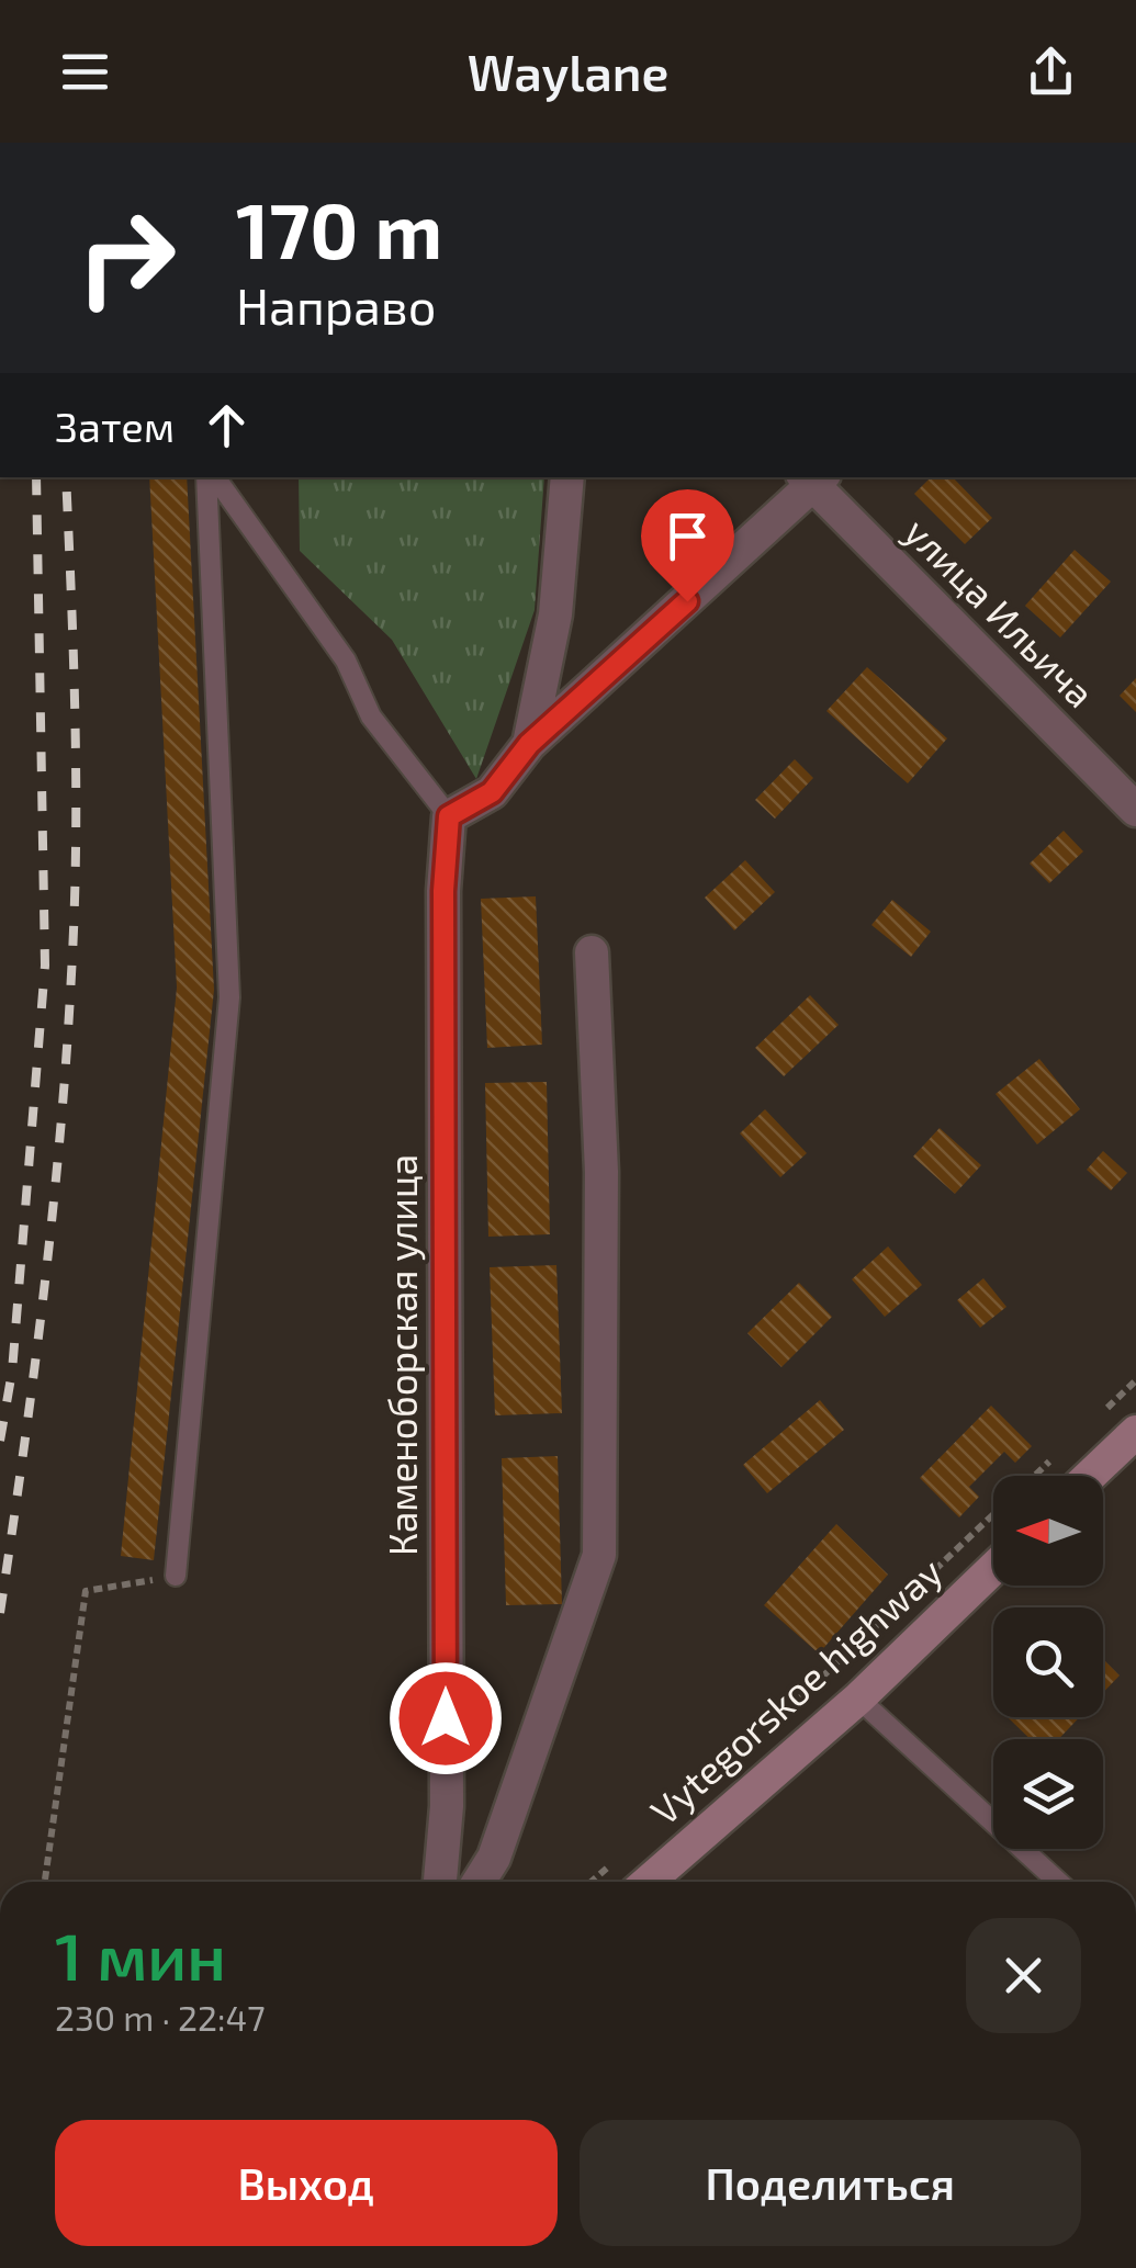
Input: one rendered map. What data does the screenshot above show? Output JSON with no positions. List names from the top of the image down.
{
  "streets": {
    "main road": ["Vytegorskoe highway"],
    "street": ["улица Ильича", "Каменоборская улица"]
  },
  "north": "left",
  "page": {
    "header": "Waylane",
    "turn": ["170 m", "Направо"],
    "then": "Затем",
    "heading": ["1 мин", "230 m · 22:47"],
    "buttons": ["Выход", "Поделиться"]
  }
}
